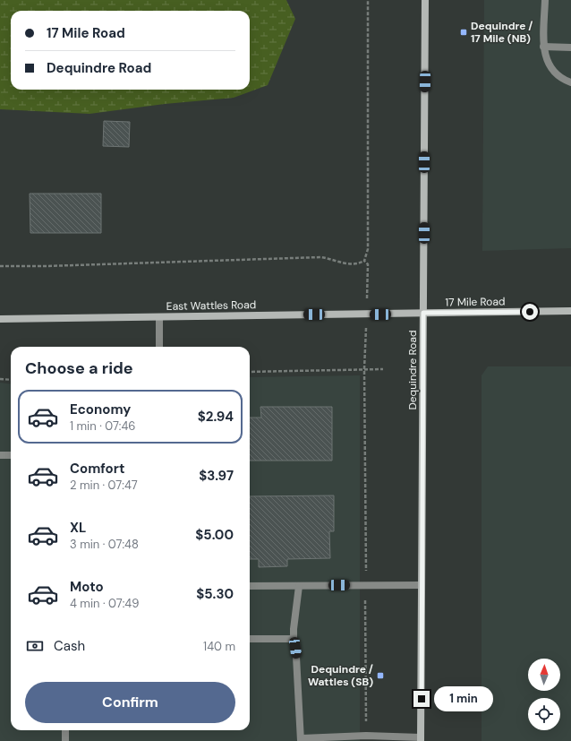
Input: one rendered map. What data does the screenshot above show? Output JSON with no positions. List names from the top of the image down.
{
  "streets": {
    "main road": ["17 Mile Road", "East Wattles Road", "Dequindre Road"]
  },
  "crossings": [
    ["17 Mile Road", "East Wattles Road"],
    ["17 Mile Road", "Dequindre Road"],
    ["East Wattles Road", "Dequindre Road"]
  ],
  "places": {
    "transit": ["Dequindre / 17 Mile (NB)", "Dequindre / Wattles (SB)"]
  },
  "north": "top",
  "page": {
    "banner": ["17 Mile Road", "Dequindre Road"],
    "heading": "Choose a ride",
    "list": [
      {
        "name": "Economy",
        "note": "1 min · 07:46",
        "value": "$2.94"
      },
      {
        "name": "Comfort",
        "note": "2 min · 07:47",
        "value": "$3.97"
      },
      {
        "name": "XL",
        "note": "3 min · 07:48",
        "value": "$5.00"
      },
      {
        "name": "Moto",
        "note": "4 min · 07:49",
        "value": "$5.30"
      }
    ],
    "pay": ["Cash", "140 m"],
    "buttons": "Confirm",
    "bubble": "1 min"
  }
}
